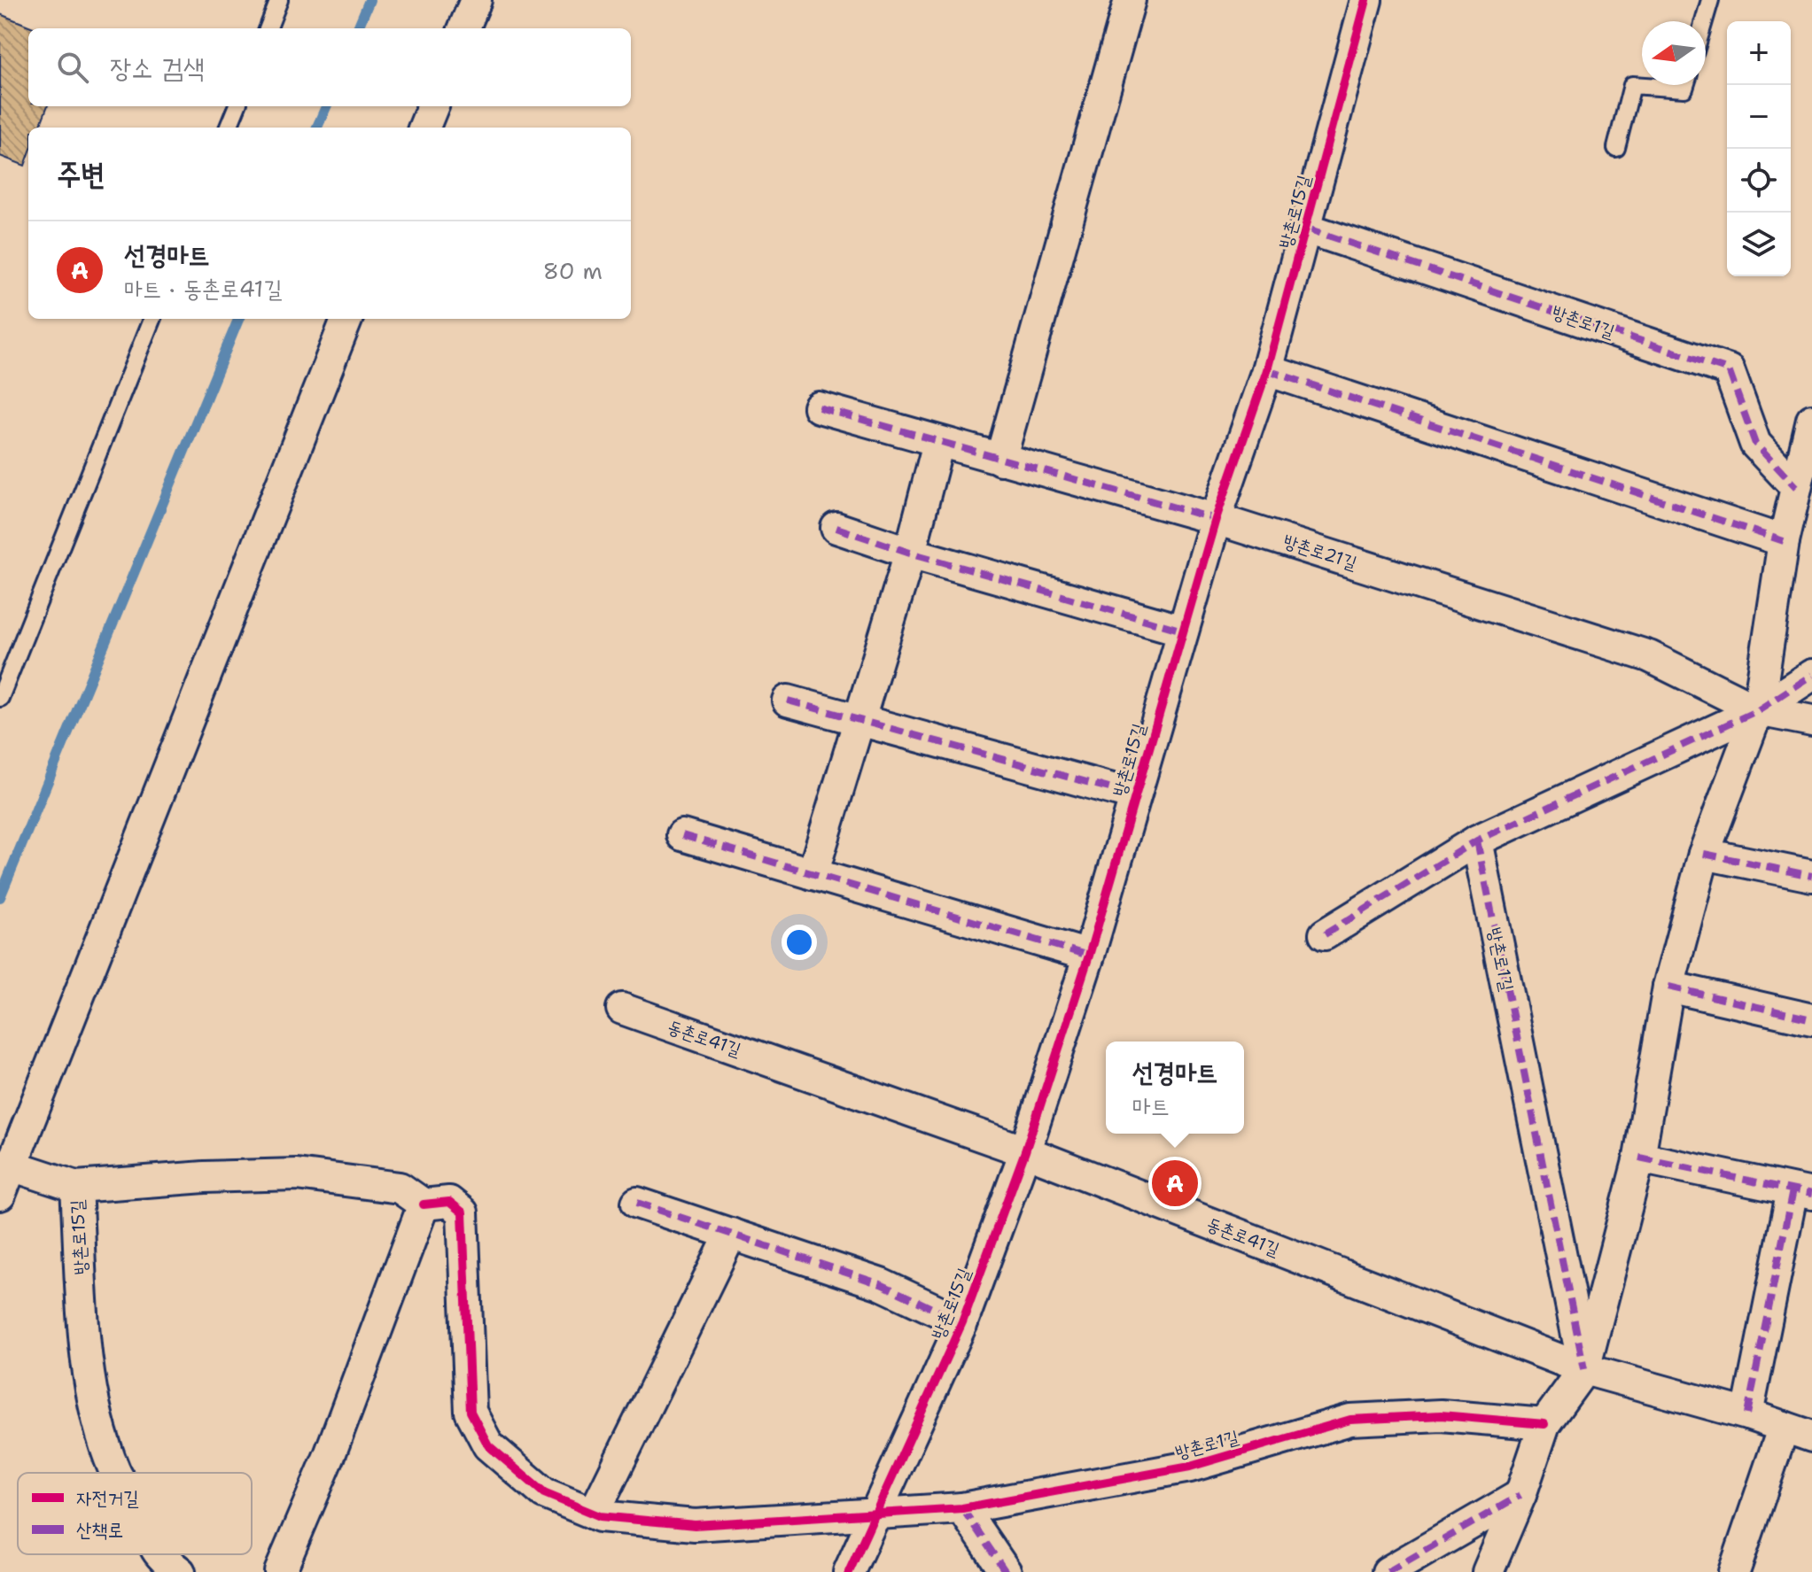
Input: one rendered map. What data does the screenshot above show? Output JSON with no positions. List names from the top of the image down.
{
  "streets": {
    "street": [
      "방촌로15길",
      "방촌로1길",
      "방촌로21길",
      "동촌로41길"
    ]
  },
  "crossings": [
    ["방촌로15길", "방촌로1길"],
    ["방촌로15길", "방촌로21길"],
    ["방촌로15길", "동촌로41길"],
    ["방촌로1길", "동촌로41길"]
  ],
  "legend": ["자전거길", "산책로"],
  "north": "left",
  "page": {
    "map_buttons": ["+", "−"],
    "search": "장소 검색",
    "heading": "주변",
    "list": [
      {
        "mark": "A",
        "name": "선경마트",
        "note": "마트 · 동촌로41길",
        "value": "80 m"
      }
    ],
    "popup": ["선경마트", "마트"],
    "pins": "A"
  }
}
